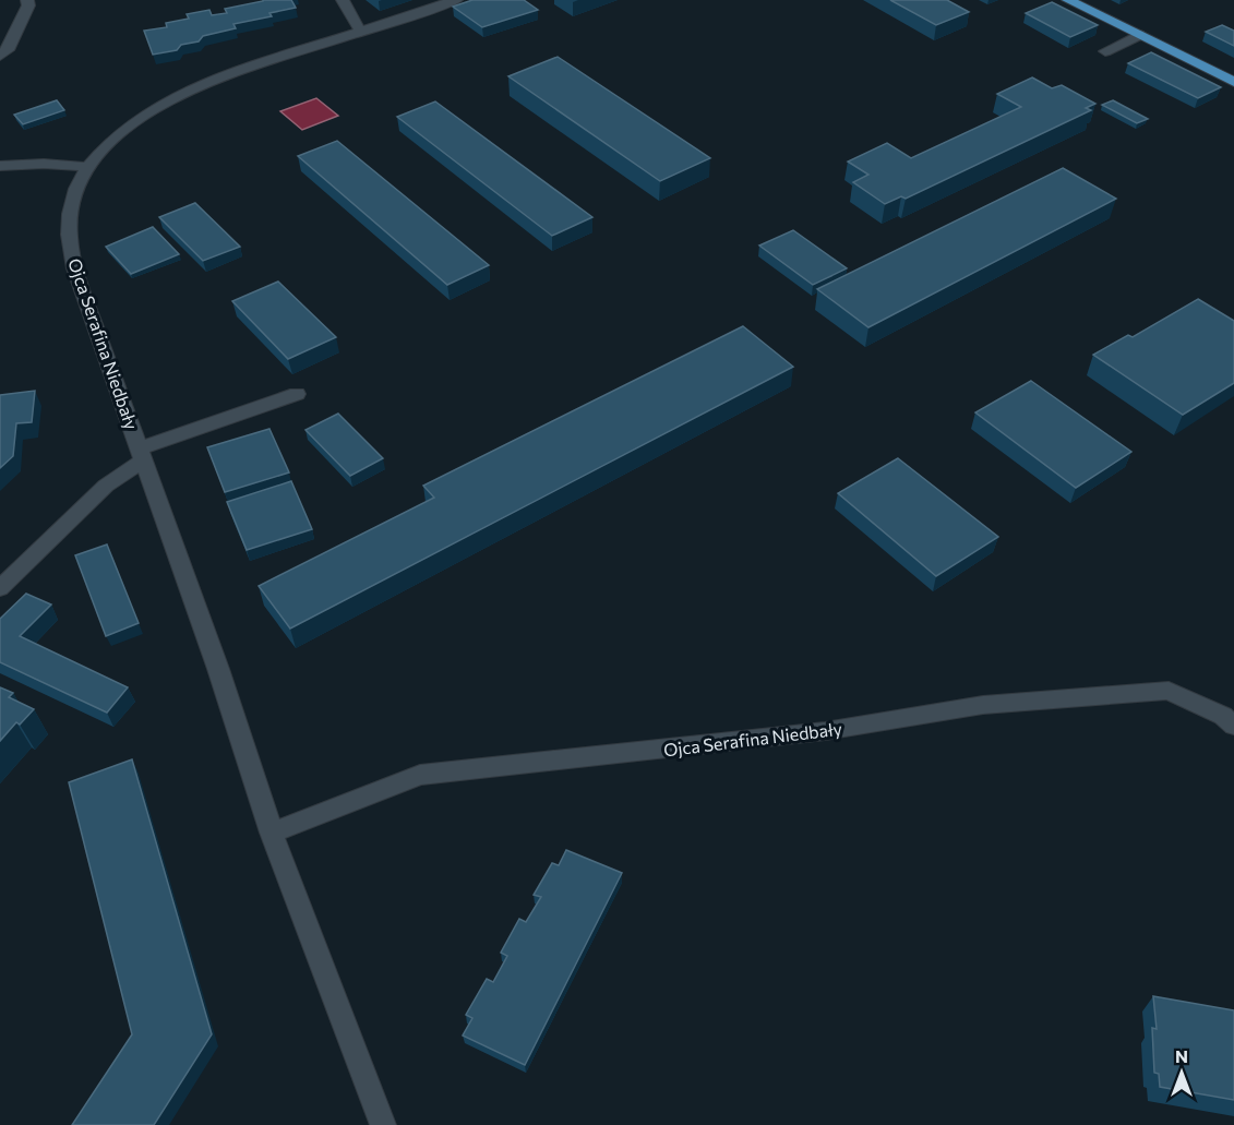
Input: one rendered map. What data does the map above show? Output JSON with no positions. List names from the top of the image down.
{
  "streets": {
    "street": ["Ojca Serafina Niedbały"]
  },
  "north": "top"
}
